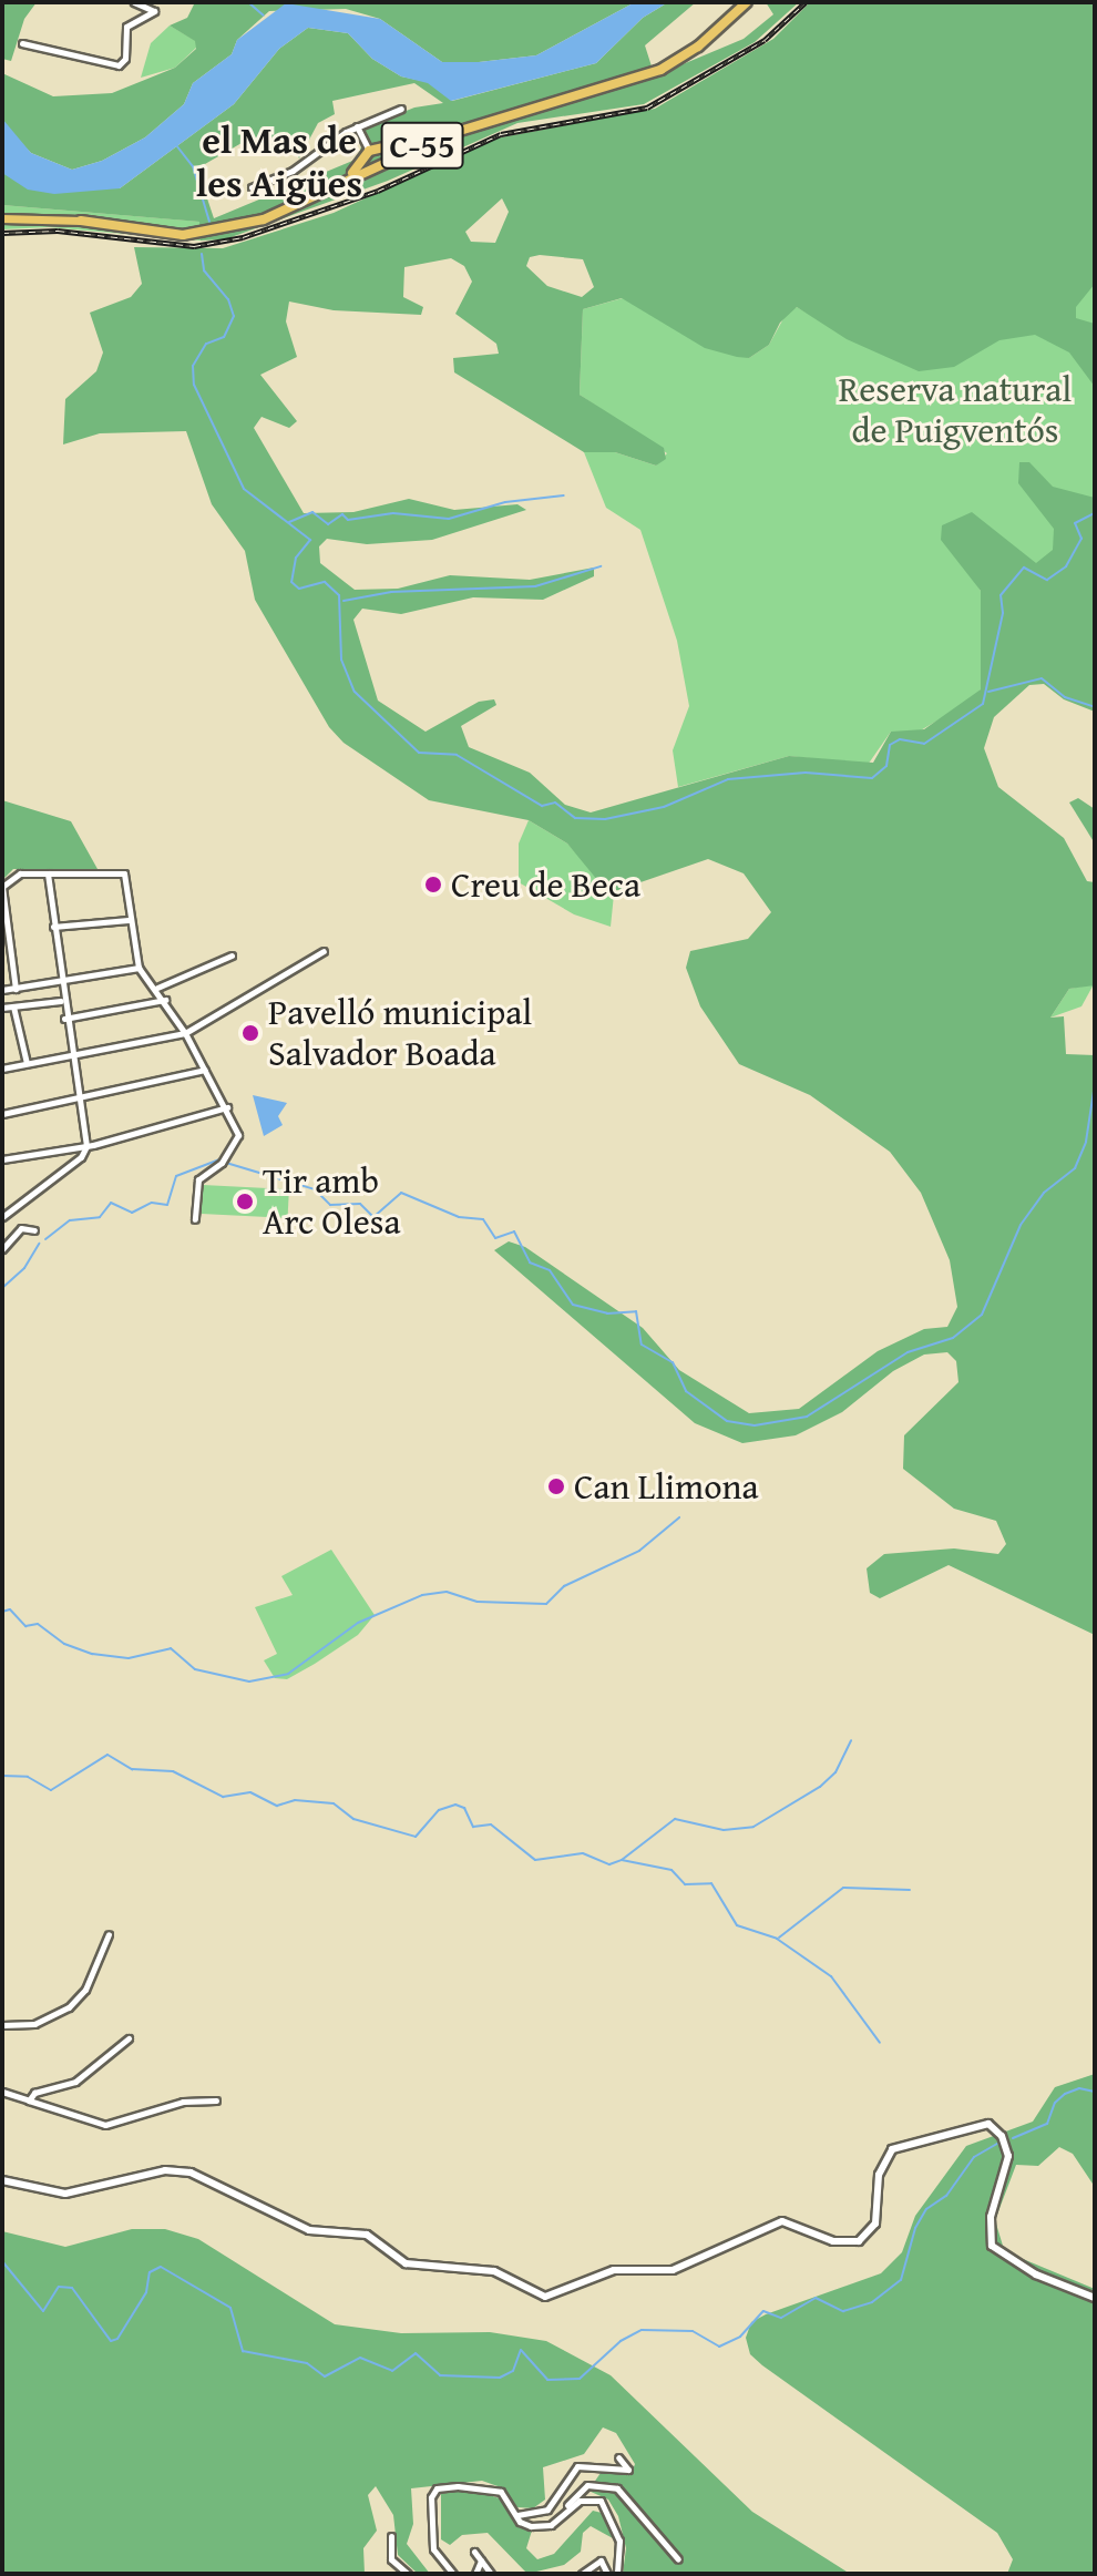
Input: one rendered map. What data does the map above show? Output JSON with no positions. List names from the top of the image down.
{
  "streets": {
    "highway": ["C-55"]
  },
  "districts": ["el Mas de les Aigües"],
  "parks": ["Reserva natural de Puigventós"],
  "places": [
    "Creu de Beca",
    "Pavelló municipal Salvador Boada",
    "Tir amb Arc Olesa",
    "Can Llimona"
  ]
}
